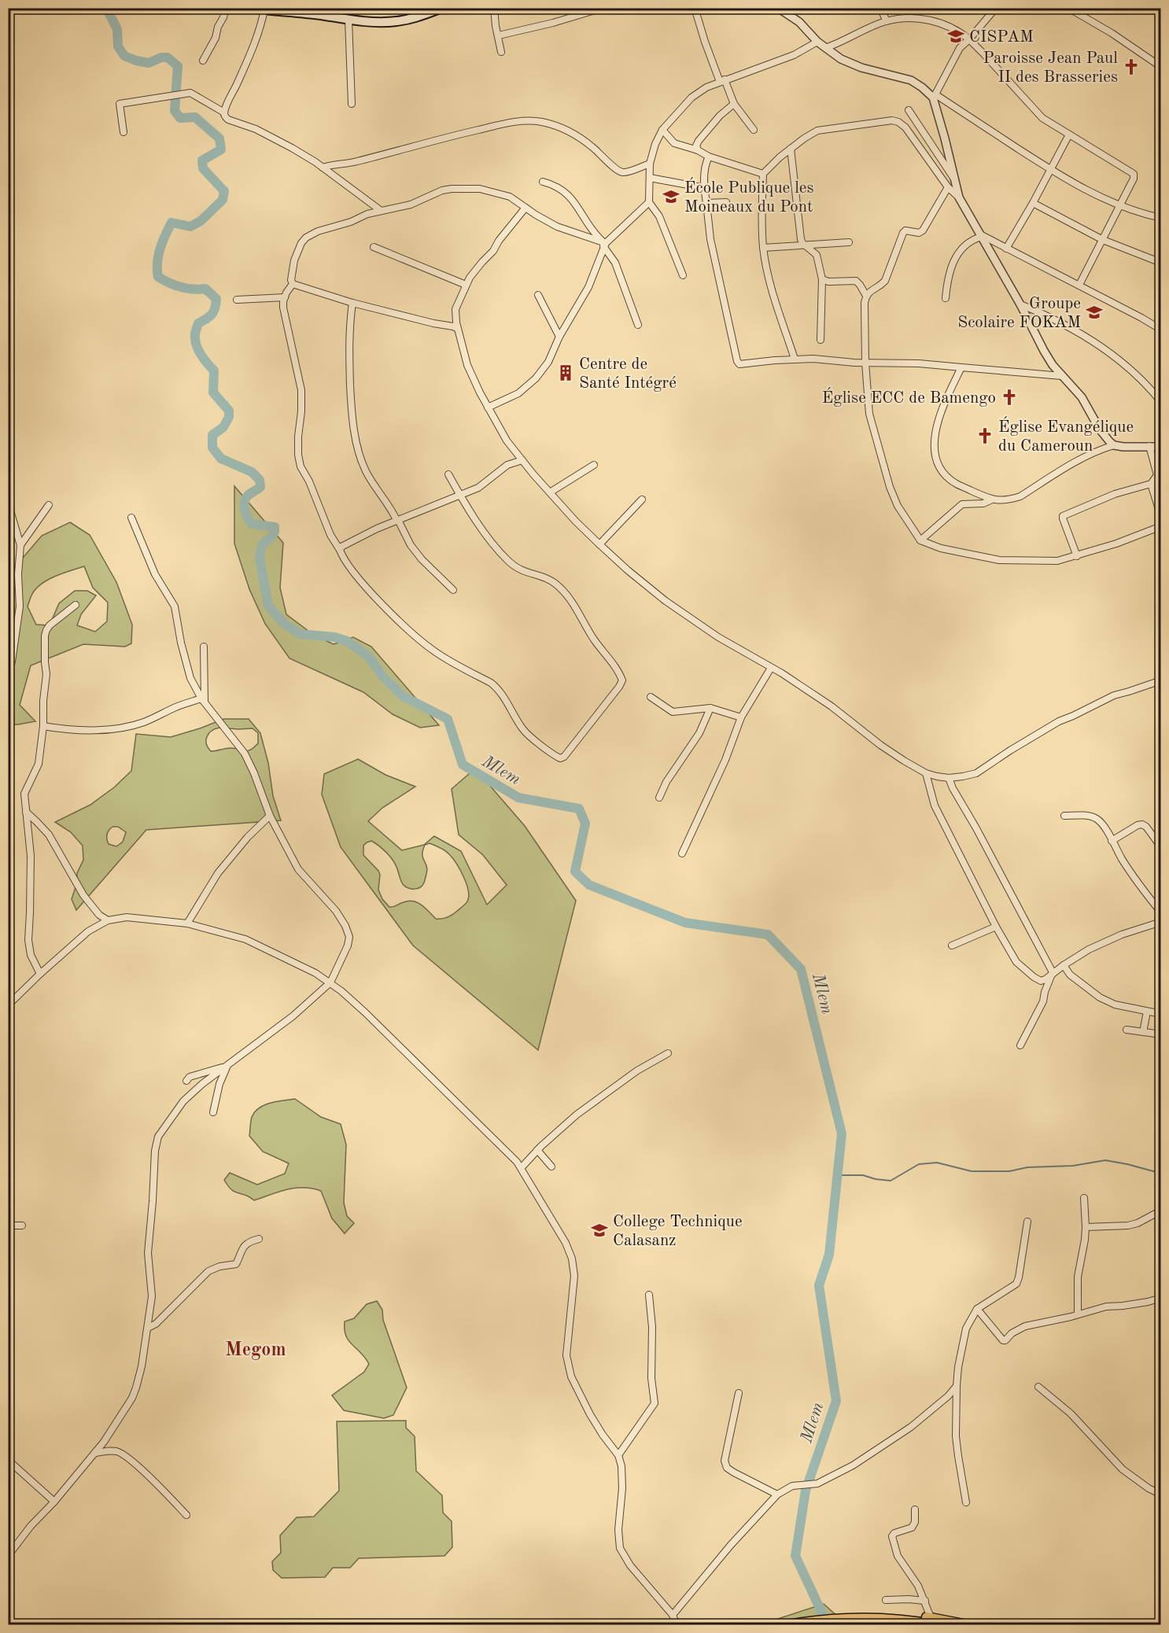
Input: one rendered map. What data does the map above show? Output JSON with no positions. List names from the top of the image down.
{
  "districts": ["Megom"],
  "water": ["Mlem"],
  "places": {
    "school or university": [
      "CISPAM",
      "École Publique les Moineaux du Pont",
      "Groupe Scolaire FOKAM",
      "College Technique Calasanz"
    ],
    "church": ["Paroisse Jean Paul II des Brasseries", "Église ECC de Bamengo", "Église Evangélique du Cameroun"],
    "building": ["Centre de Santé Intégré"]
  }
}
